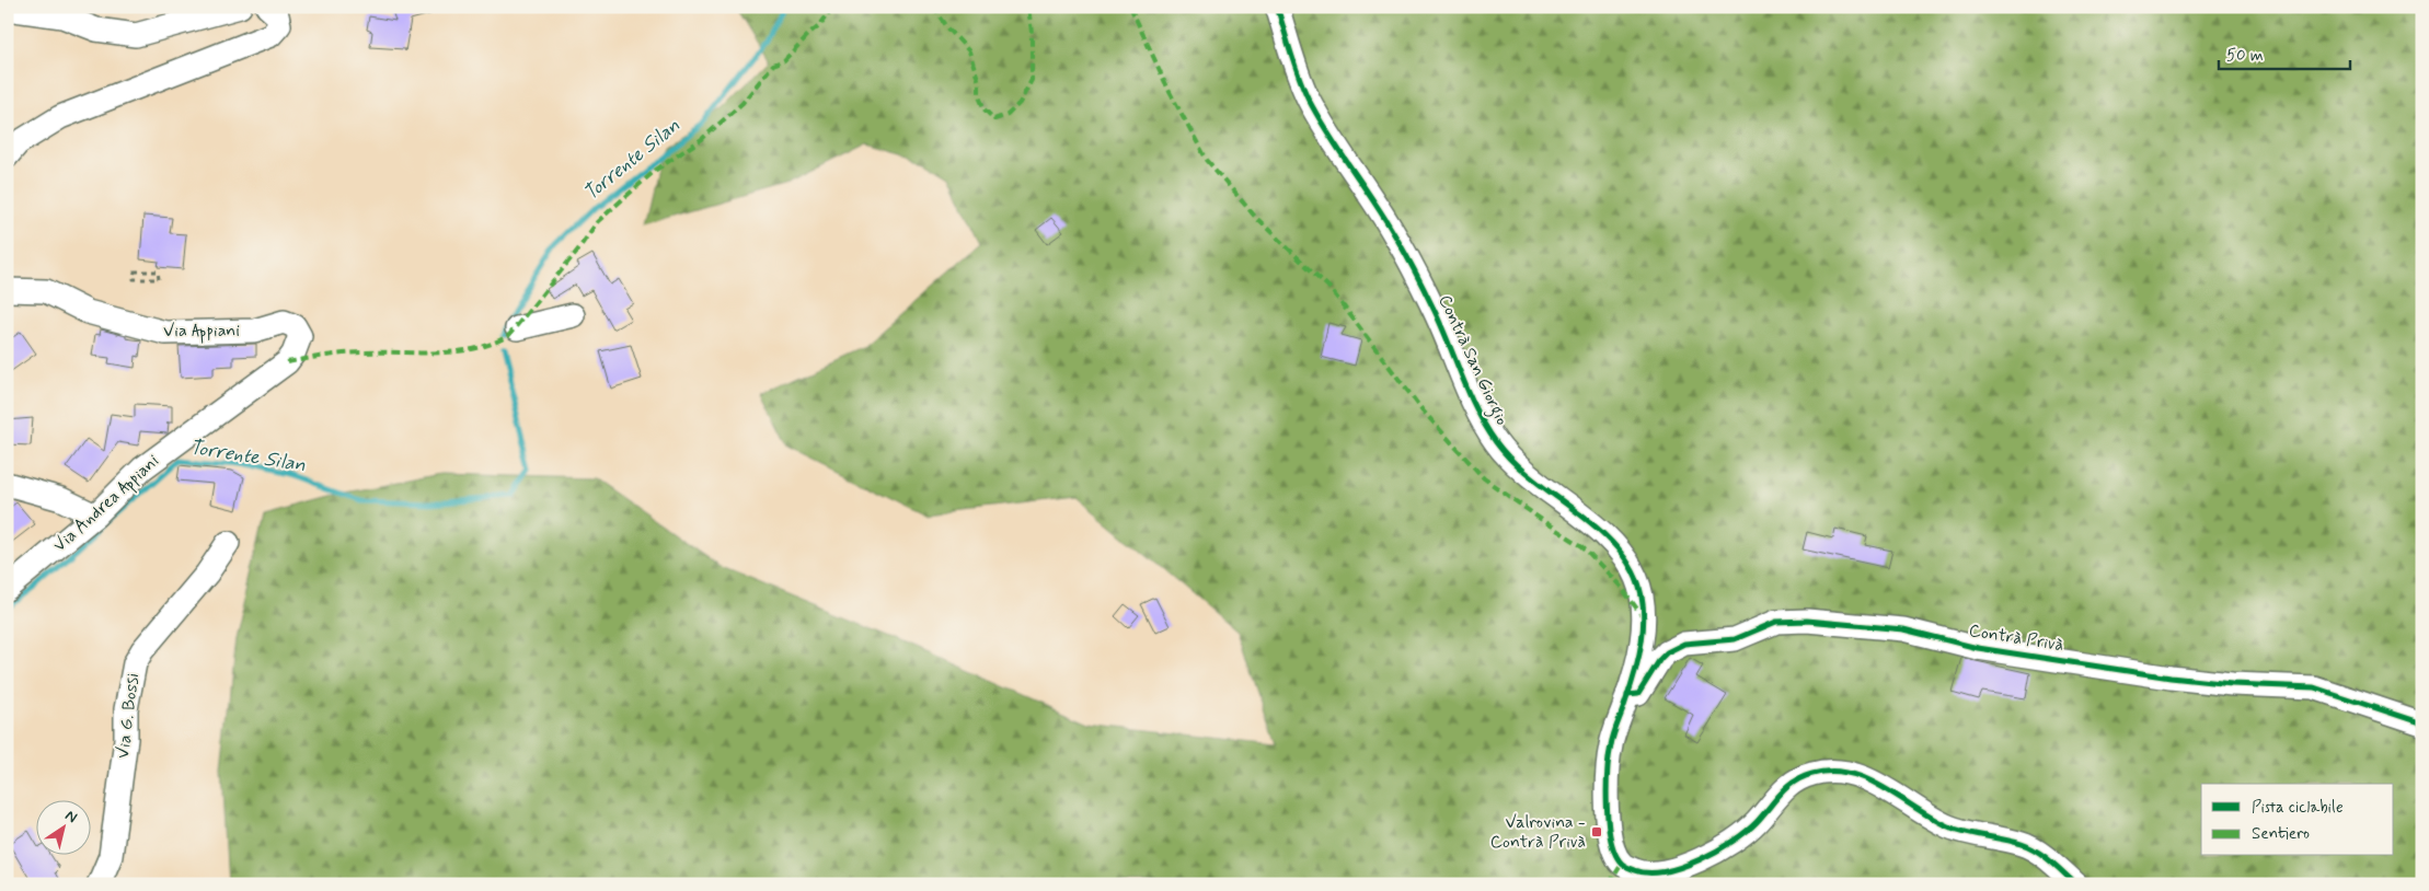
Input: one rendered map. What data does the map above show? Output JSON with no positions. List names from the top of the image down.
{
  "streets": {
    "street": [
      "Via Appiani",
      "Contrà San Giorgio",
      "Via Andrea Appiani",
      "Contrà Privà",
      "Via G. Bossi"
    ]
  },
  "crossings": [
    ["Via Appiani", "Via Andrea Appiani"],
    ["Contrà San Giorgio", "Contrà Privà"]
  ],
  "water": ["Torrente Silan"],
  "places": {
    "transit": ["Valrovina - Contrà Privà"]
  },
  "legend": ["Pista ciclabile", "Sentiero"],
  "scale_bar": "50 m",
  "north": "top right"
}
